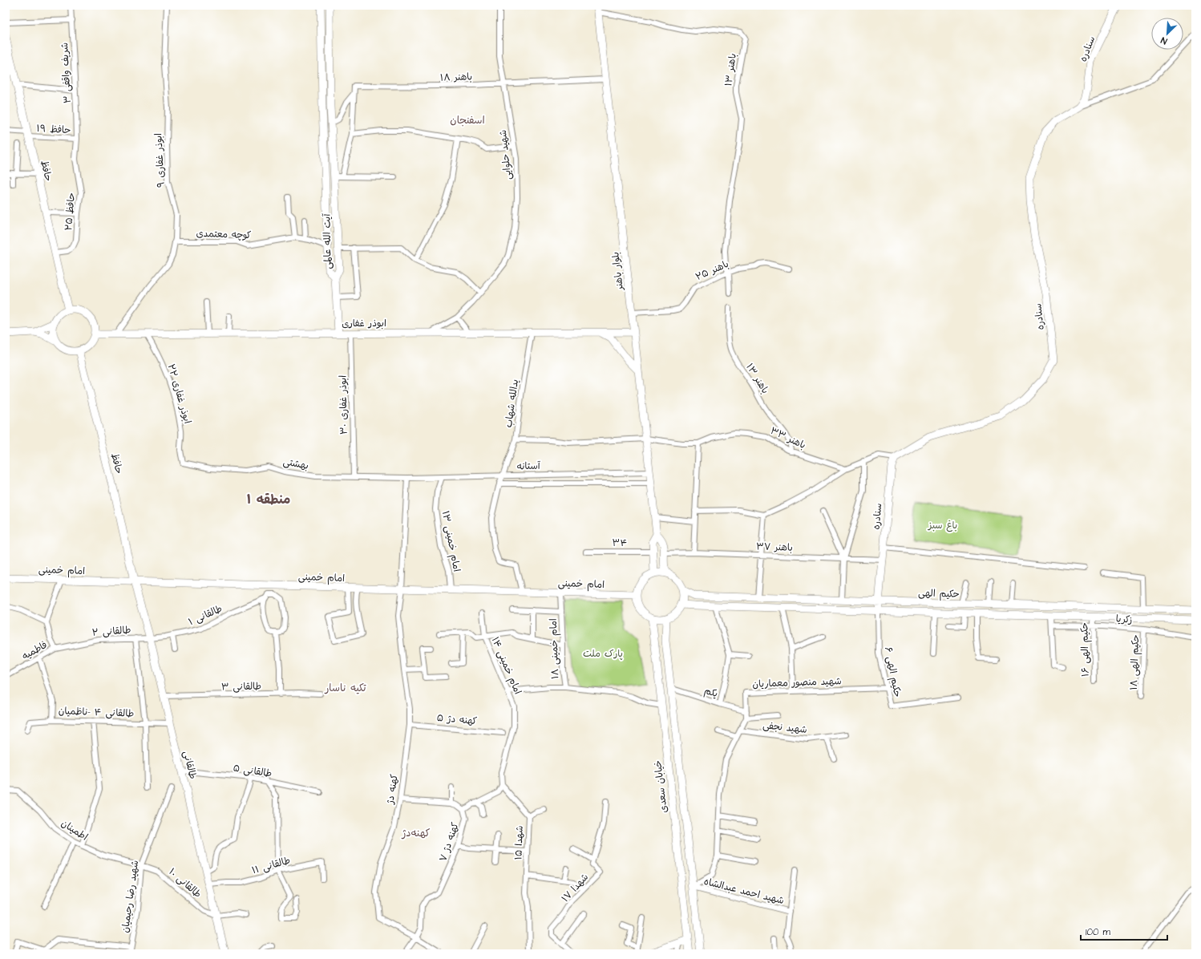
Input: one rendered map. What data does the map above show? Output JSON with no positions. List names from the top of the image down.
{
  "streets": {
    "main road": [
      "سنادره",
      "حافظ",
      "آیت الله عالمی",
      "بلوار باهنر",
      "ابوذر غفاری",
      "امام خمینی",
      "حکیم الهی",
      "طالقانی",
      "خیابان سعدی"
    ],
    "street": [
      "باهنر ۱۳",
      "شریف واقفی ۳",
      "باهنر ۱۸",
      "حافظ ۱۹",
      "شهید حلوایی",
      "ابوذر غفاری ۹",
      "حافظ ۲۵",
      "کوچه معتمدی",
      "باهنر ۲۵",
      "ابوذر غفاری ۲۲",
      "یدالله شهاب",
      "ابوذر غفاری ۳۰",
      "باهنر ۳۳",
      "بهشتی",
      "آستانه",
      "امام خمینی ۱۳",
      "۳۴",
      "باهنر ۳۷",
      "طالقانی ۱",
      "زکریا",
      "طالقانی ۲",
      "امام خمینی ۱۸",
      "حکیم الهی ۱۶",
      "فاطمیه",
      "حکیم الهی ۱۸",
      "امام خمینی ۱۴",
      "حکیم الهی ۶",
      "شهید منصور معماریان",
      "طالقانی ۳",
      "یکم",
      "طالقانی ۴ -ناظمیان",
      "کهنه دژ ۵",
      "شهید نجفی",
      "طالقانی ۵",
      "کهنه دژ",
      "اطمینان",
      "کهنه دژ ۷",
      "شهدا ۱۵",
      "طالقانی ۱۱",
      "طالقانی ۱۰",
      "شهدا ۱۷",
      "شهید احمد عبدالشاه",
      "شهید رضا رحیمیان"
    ]
  },
  "crossings": [
    ["سنادره", "باهنر ۳۷"],
    ["سنادره", "حکیم الهی"],
    ["سنادره", "حکیم الهی ۶"],
    ["باهنر ۱۳", "باهنر ۲۵"],
    ["باهنر ۱۳", "بلوار باهنر"],
    ["باهنر ۱۳", "باهنر ۳۳"],
    ["شریف واقفی ۳", "حافظ ۱۹"],
    ["شریف واقفی ۳", "حافظ ۲۵"],
    ["باهنر ۱۸", "شهید حلوایی"],
    ["باهنر ۱۸", "بلوار باهنر"],
    ["حافظ ۱۹", "حافظ"],
    ["حافظ ۱۹", "حافظ ۲۵"],
    ["شهید حلوایی", "ابوذر غفاری"],
    ["ابوذر غفاری ۹", "کوچه معتمدی"],
    ["ابوذر غفاری ۹", "ابوذر غفاری"],
    ["حافظ", "حافظ ۲۵"],
    ["حافظ", "ابوذر غفاری"],
    ["حافظ", "امام خمینی"],
    ["حافظ", "طالقانی"],
    ["کوچه معتمدی", "آیت الله عالمی"],
    ["باهنر ۲۵", "بلوار باهنر"],
    ["بلوار باهنر", "ابوذر غفاری"],
    ["بلوار باهنر", "باهنر ۳۳"],
    ["بلوار باهنر", "آستانه"],
    ["ابوذر غفاری", "ابوذر غفاری ۲۲"],
    ["ابوذر غفاری", "یدالله شهاب"],
    ["ابوذر غفاری", "ابوذر غفاری ۳۰"],
    ["ابوذر غفاری ۲۲", "بهشتی"],
    ["یدالله شهاب", "باهنر ۳۳"],
    ["یدالله شهاب", "آستانه"],
    ["یدالله شهاب", "امام خمینی"],
    ["ابوذر غفاری ۳۰", "بهشتی"],
    ["بهشتی", "آستانه"],
    ["بهشتی", "کهنه دژ"],
    ["آستانه", "امام خمینی ۱۳"],
    ["آستانه", "کهنه دژ"],
    ["امام خمینی ۱۳", "امام خمینی"],
    ["امام خمینی", "حکیم الهی"],
    ["امام خمینی", "امام خمینی ۱۸"],
    ["امام خمینی", "طالقانی"],
    ["امام خمینی", "خیابان سعدی"],
    ["امام خمینی", "کهنه دژ"],
    ["حکیم الهی", "حکیم الهی ۱۶"],
    ["حکیم الهی", "حکیم الهی ۶"],
    ["حکیم الهی", "خیابان سعدی"],
    ["طالقانی ۱", "طالقانی ۲"],
    ["طالقانی ۱", "طالقانی"],
    ["زکریا", "حکیم الهی ۱۶"],
    ["زکریا", "حکیم الهی ۱۸"],
    ["طالقانی ۲", "فاطمیه"],
    ["طالقانی ۲", "طالقانی"],
    ["امام خمینی ۱۸", "امام خمینی ۱۴"],
    ["امام خمینی ۱۴", "شهدا ۱۵"],
    ["حکیم الهی ۶", "شهید منصور معماریان"],
    ["شهید منصور معماریان", "یکم"],
    ["طالقانی ۳", "طالقانی"],
    ["طالقانی ۴ -ناظمیان", "طالقانی"],
    ["کهنه دژ ۵", "کهنه دژ"],
    ["طالقانی", "طالقانی ۵"],
    ["طالقانی", "طالقانی ۱۱"],
    ["طالقانی", "طالقانی ۱۰"],
    ["کهنه دژ", "کهنه دژ ۷"],
    ["اطمینان", "طالقانی ۱۰"],
    ["اطمینان", "شهید رضا رحیمیان"],
    ["طالقانی ۱۰", "شهید رضا رحیمیان"]
  ],
  "districts": [
    "اسفنجان",
    "منطقه ۱",
    "تکیه ناسار",
    "کهنه‌دژ"
  ],
  "parks": ["باغ سبز", "پارک ملت"],
  "scale_bar": "100 m",
  "north": "bottom left"
}
